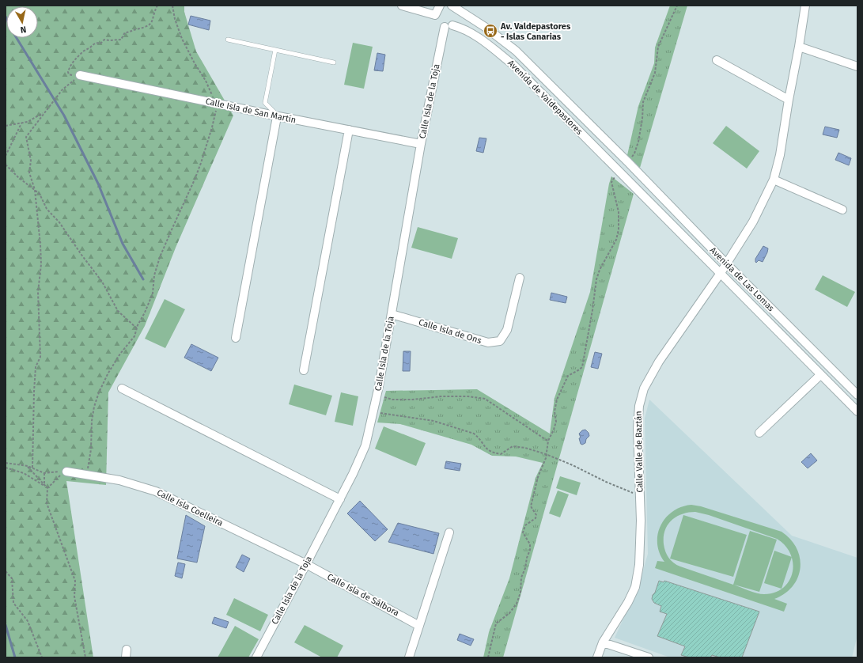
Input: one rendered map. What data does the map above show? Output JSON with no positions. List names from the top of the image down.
{
  "streets": {
    "street": [
      "Avenida de Valdepastores",
      "Calle Isla de la Toja",
      "Calle Isla de San Martín",
      "Avenida de Las Lomas",
      "Calle Isla de Ons",
      "Calle Valle de Baztán",
      "Calle Isla Coelleira",
      "Calle Isla de Sálbora"
    ]
  },
  "crossings": [
    ["Avenida de Valdepastores", "Avenida de Las Lomas"],
    ["Calle Isla de la Toja", "Calle Isla de San Martín"],
    ["Calle Isla de la Toja", "Calle Isla de Ons"],
    ["Calle Isla de la Toja", "Calle Isla Coelleira"],
    ["Calle Isla de la Toja", "Calle Isla de Sálbora"],
    ["Avenida de Las Lomas", "Calle Valle de Baztán"],
    ["Calle Isla Coelleira", "Calle Isla de Sálbora"]
  ],
  "places": {
    "bus stop": ["Av. Valdepastores - Islas Canarias"]
  },
  "north": "bottom"
}
